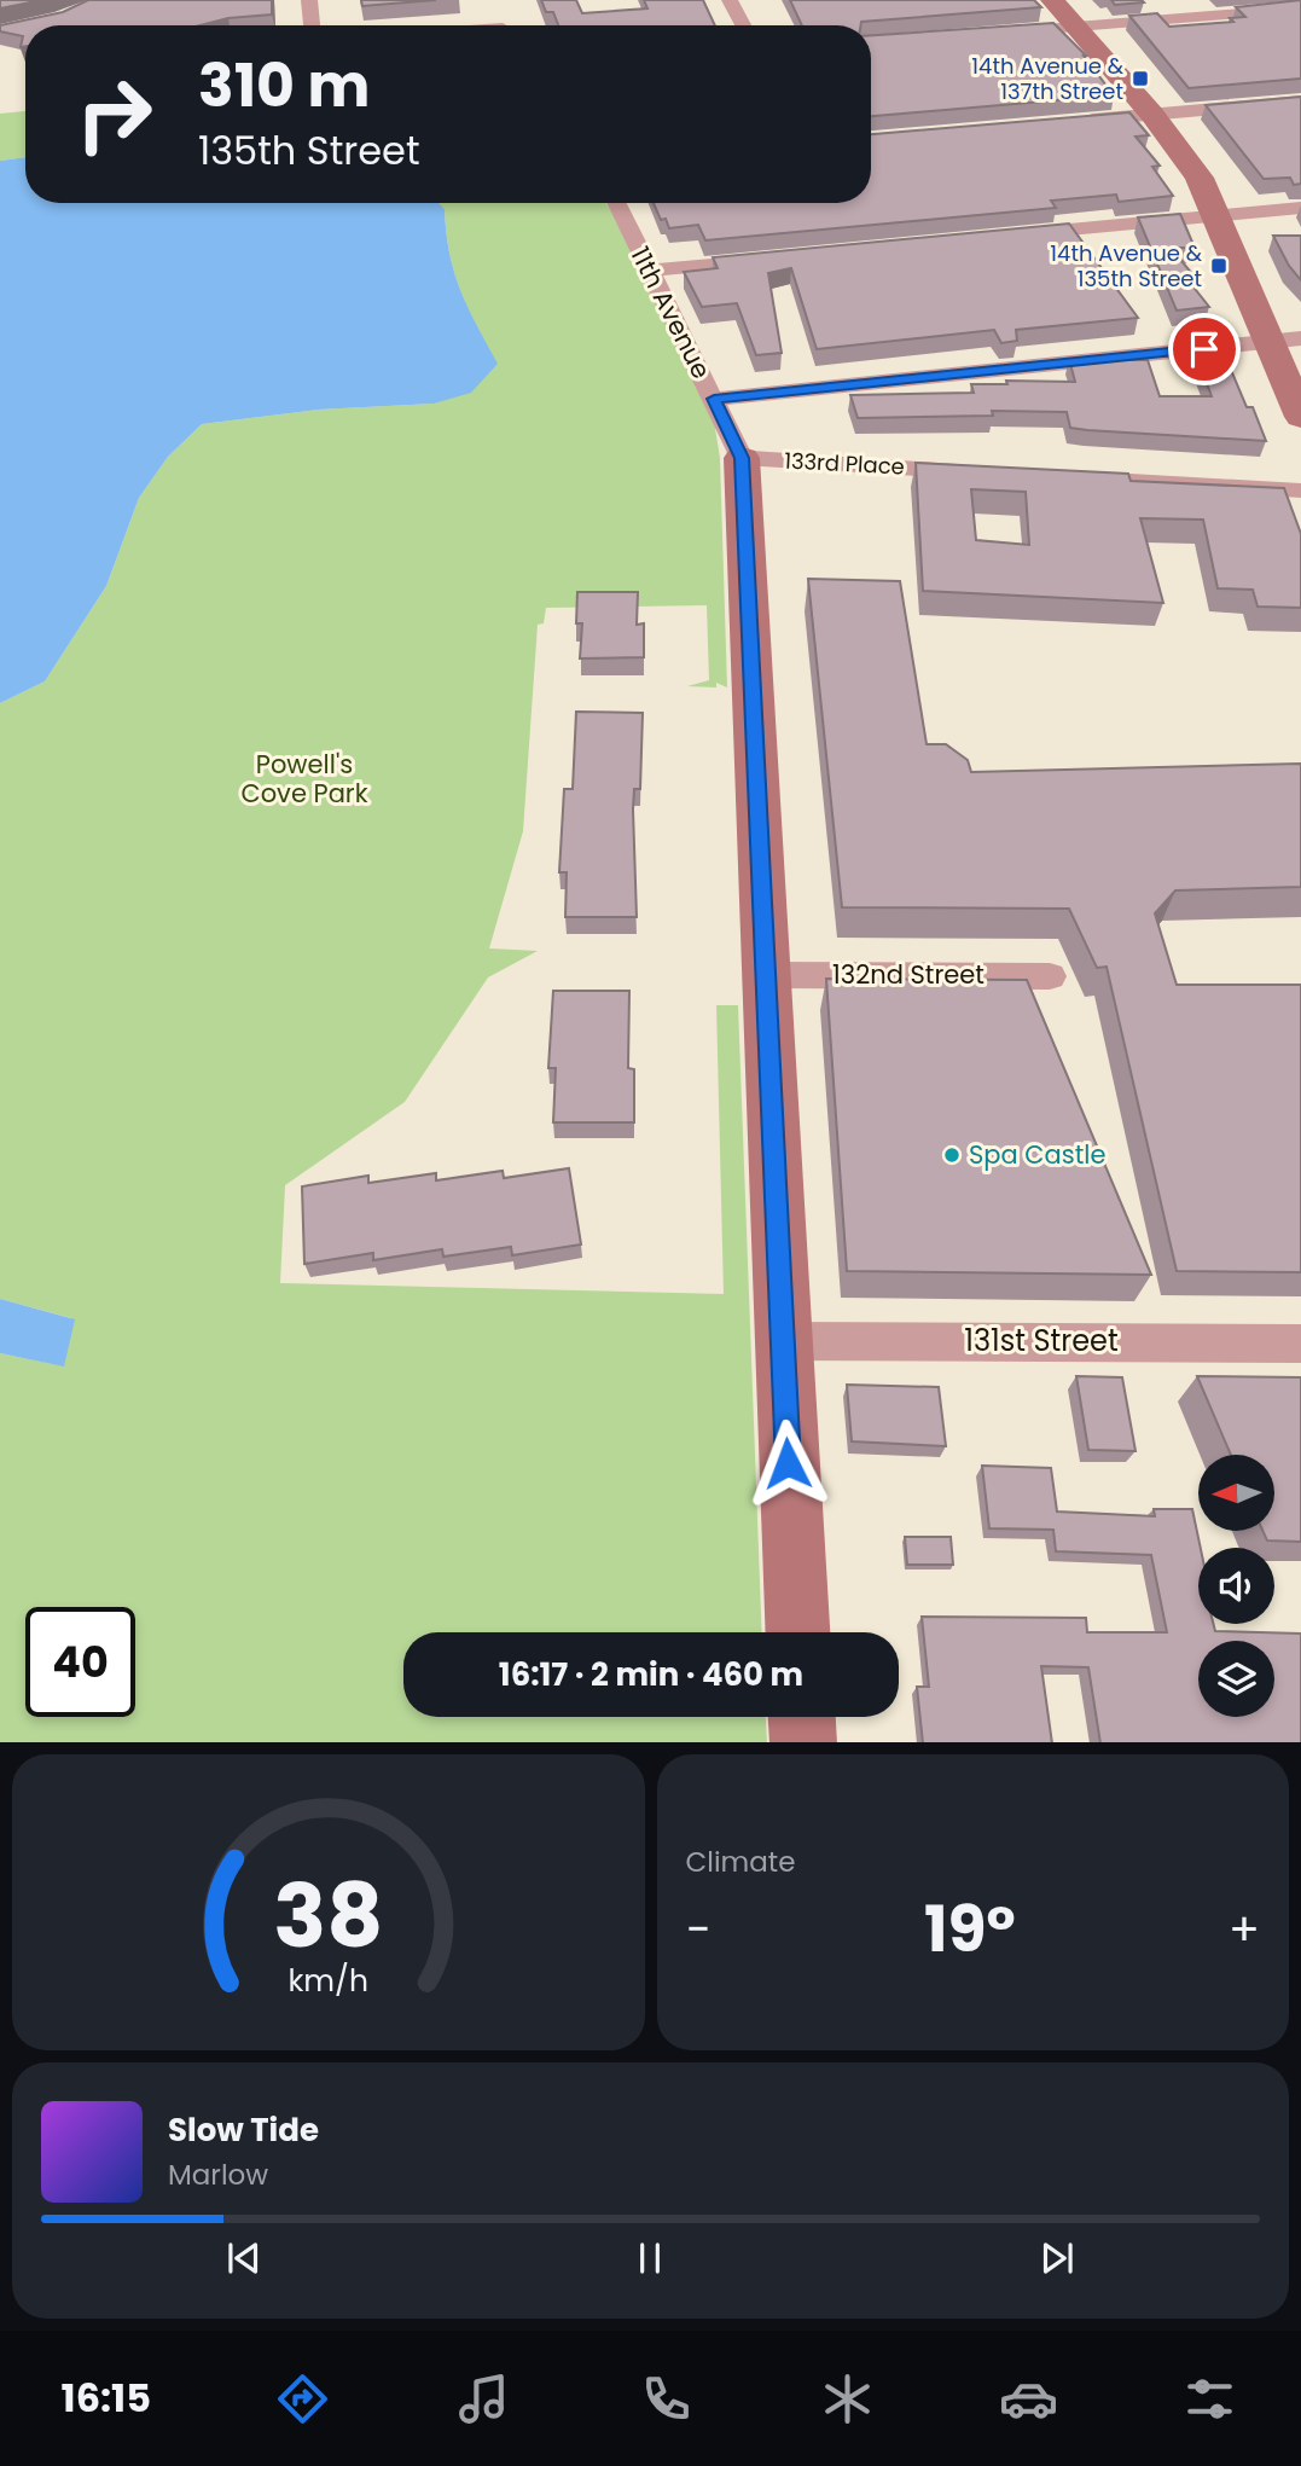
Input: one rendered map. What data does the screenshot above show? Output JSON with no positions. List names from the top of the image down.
{
  "streets": {
    "street": [
      "11th Avenue",
      "133rd Place",
      "132nd Street",
      "131st Street"
    ]
  },
  "crossings": [
    ["11th Avenue", "133rd Place"],
    ["11th Avenue", "132nd Street"],
    ["11th Avenue", "131st Street"]
  ],
  "parks": ["Powell's Cove Park"],
  "places": {
    "transit": ["14th Avenue & 137th Street", "14th Avenue & 135th Street"],
    "other": ["Spa Castle"]
  },
  "north": "left",
  "page": {
    "turn": ["310 m", "135th Street"],
    "limit": "40",
    "trip": "16:17 · 2 min · 460 m",
    "tile": "Climate",
    "heat": ["−", "19°", "+"],
    "song": ["Slow Tide", "Marlow"],
    "tabs": "16:15",
    "gauge": ["38", "km/h"]
  }
}
